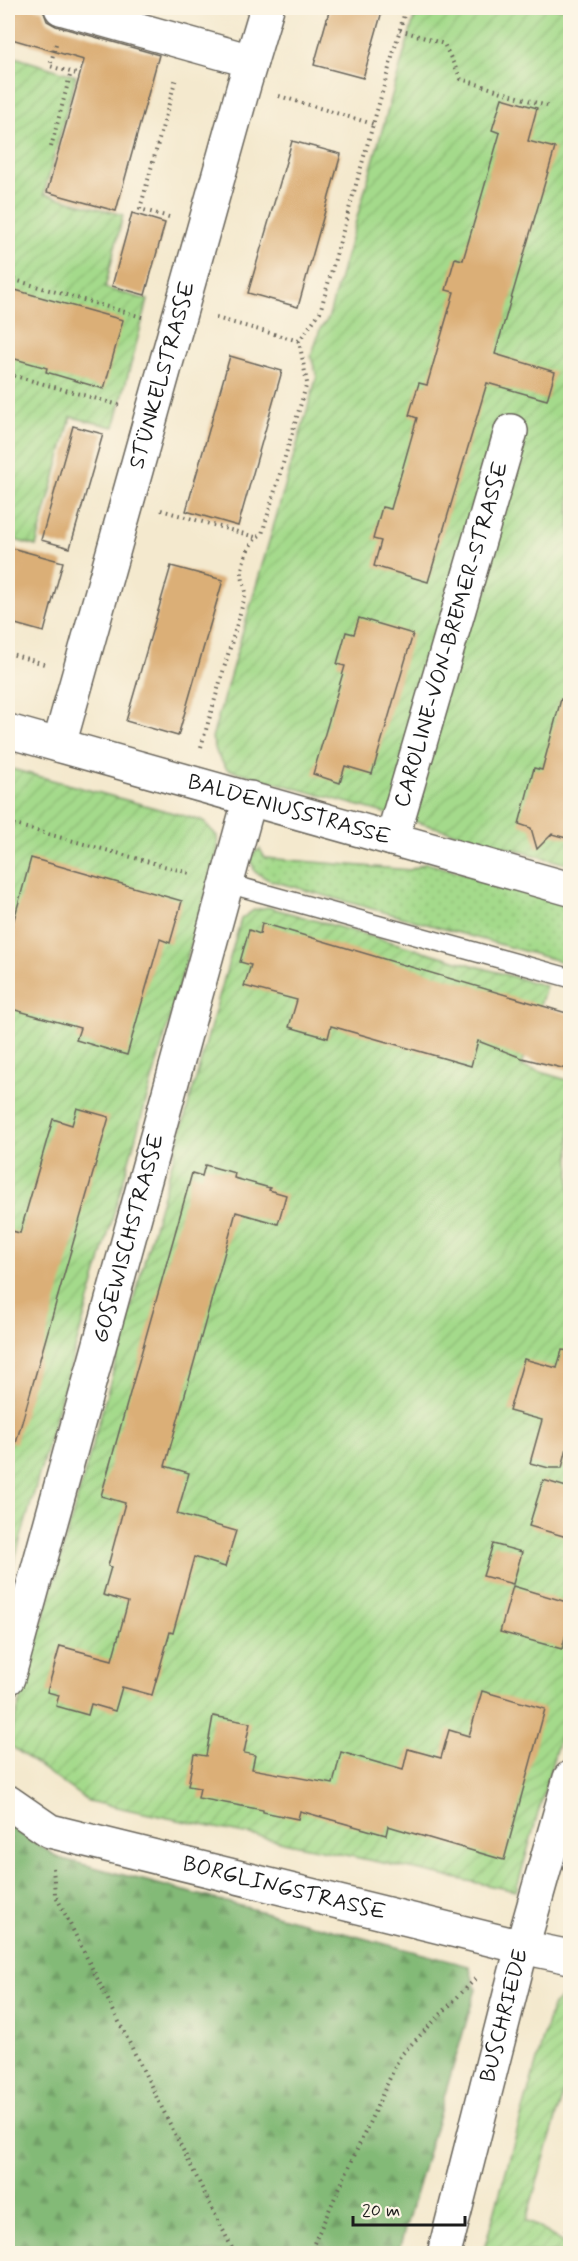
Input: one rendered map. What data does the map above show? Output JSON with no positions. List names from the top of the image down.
{
  "streets": {
    "street": [
      "STÜNKELSTRASSE",
      "CAROLINE-VON-BREMER-STRASSE",
      "BALDENIUSSTRASSE",
      "GOSEWISCHSTRASSE",
      "BORGLINGSTRASSE",
      "BUSCHRIEDE"
    ]
  },
  "crossings": [
    ["STÜNKELSTRASSE", "BALDENIUSSTRASSE"],
    ["CAROLINE-VON-BREMER-STRASSE", "BALDENIUSSTRASSE"],
    ["BALDENIUSSTRASSE", "GOSEWISCHSTRASSE"],
    ["BORGLINGSTRASSE", "BUSCHRIEDE"]
  ],
  "scale_bar": "20 m"
}
